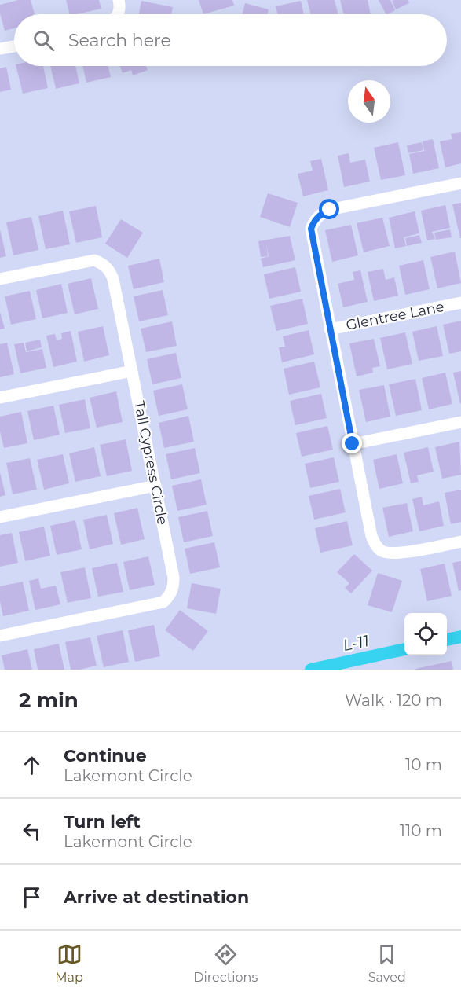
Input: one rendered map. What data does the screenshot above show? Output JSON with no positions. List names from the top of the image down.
{
  "streets": {
    "street": ["Glentree Lane", "Tall Cypress Circle"]
  },
  "water": ["L-11"],
  "north": "top",
  "page": {
    "search": "Search here",
    "heading": ["2 min", "Walk · 120 m"],
    "list": [
      ["Continue", "Lakemont Circle", "10 m"],
      ["Turn left", "Lakemont Circle", "110 m"],
      "Arrive at destination"
    ],
    "nav": ["Map", "Directions", "Saved"]
  }
}
